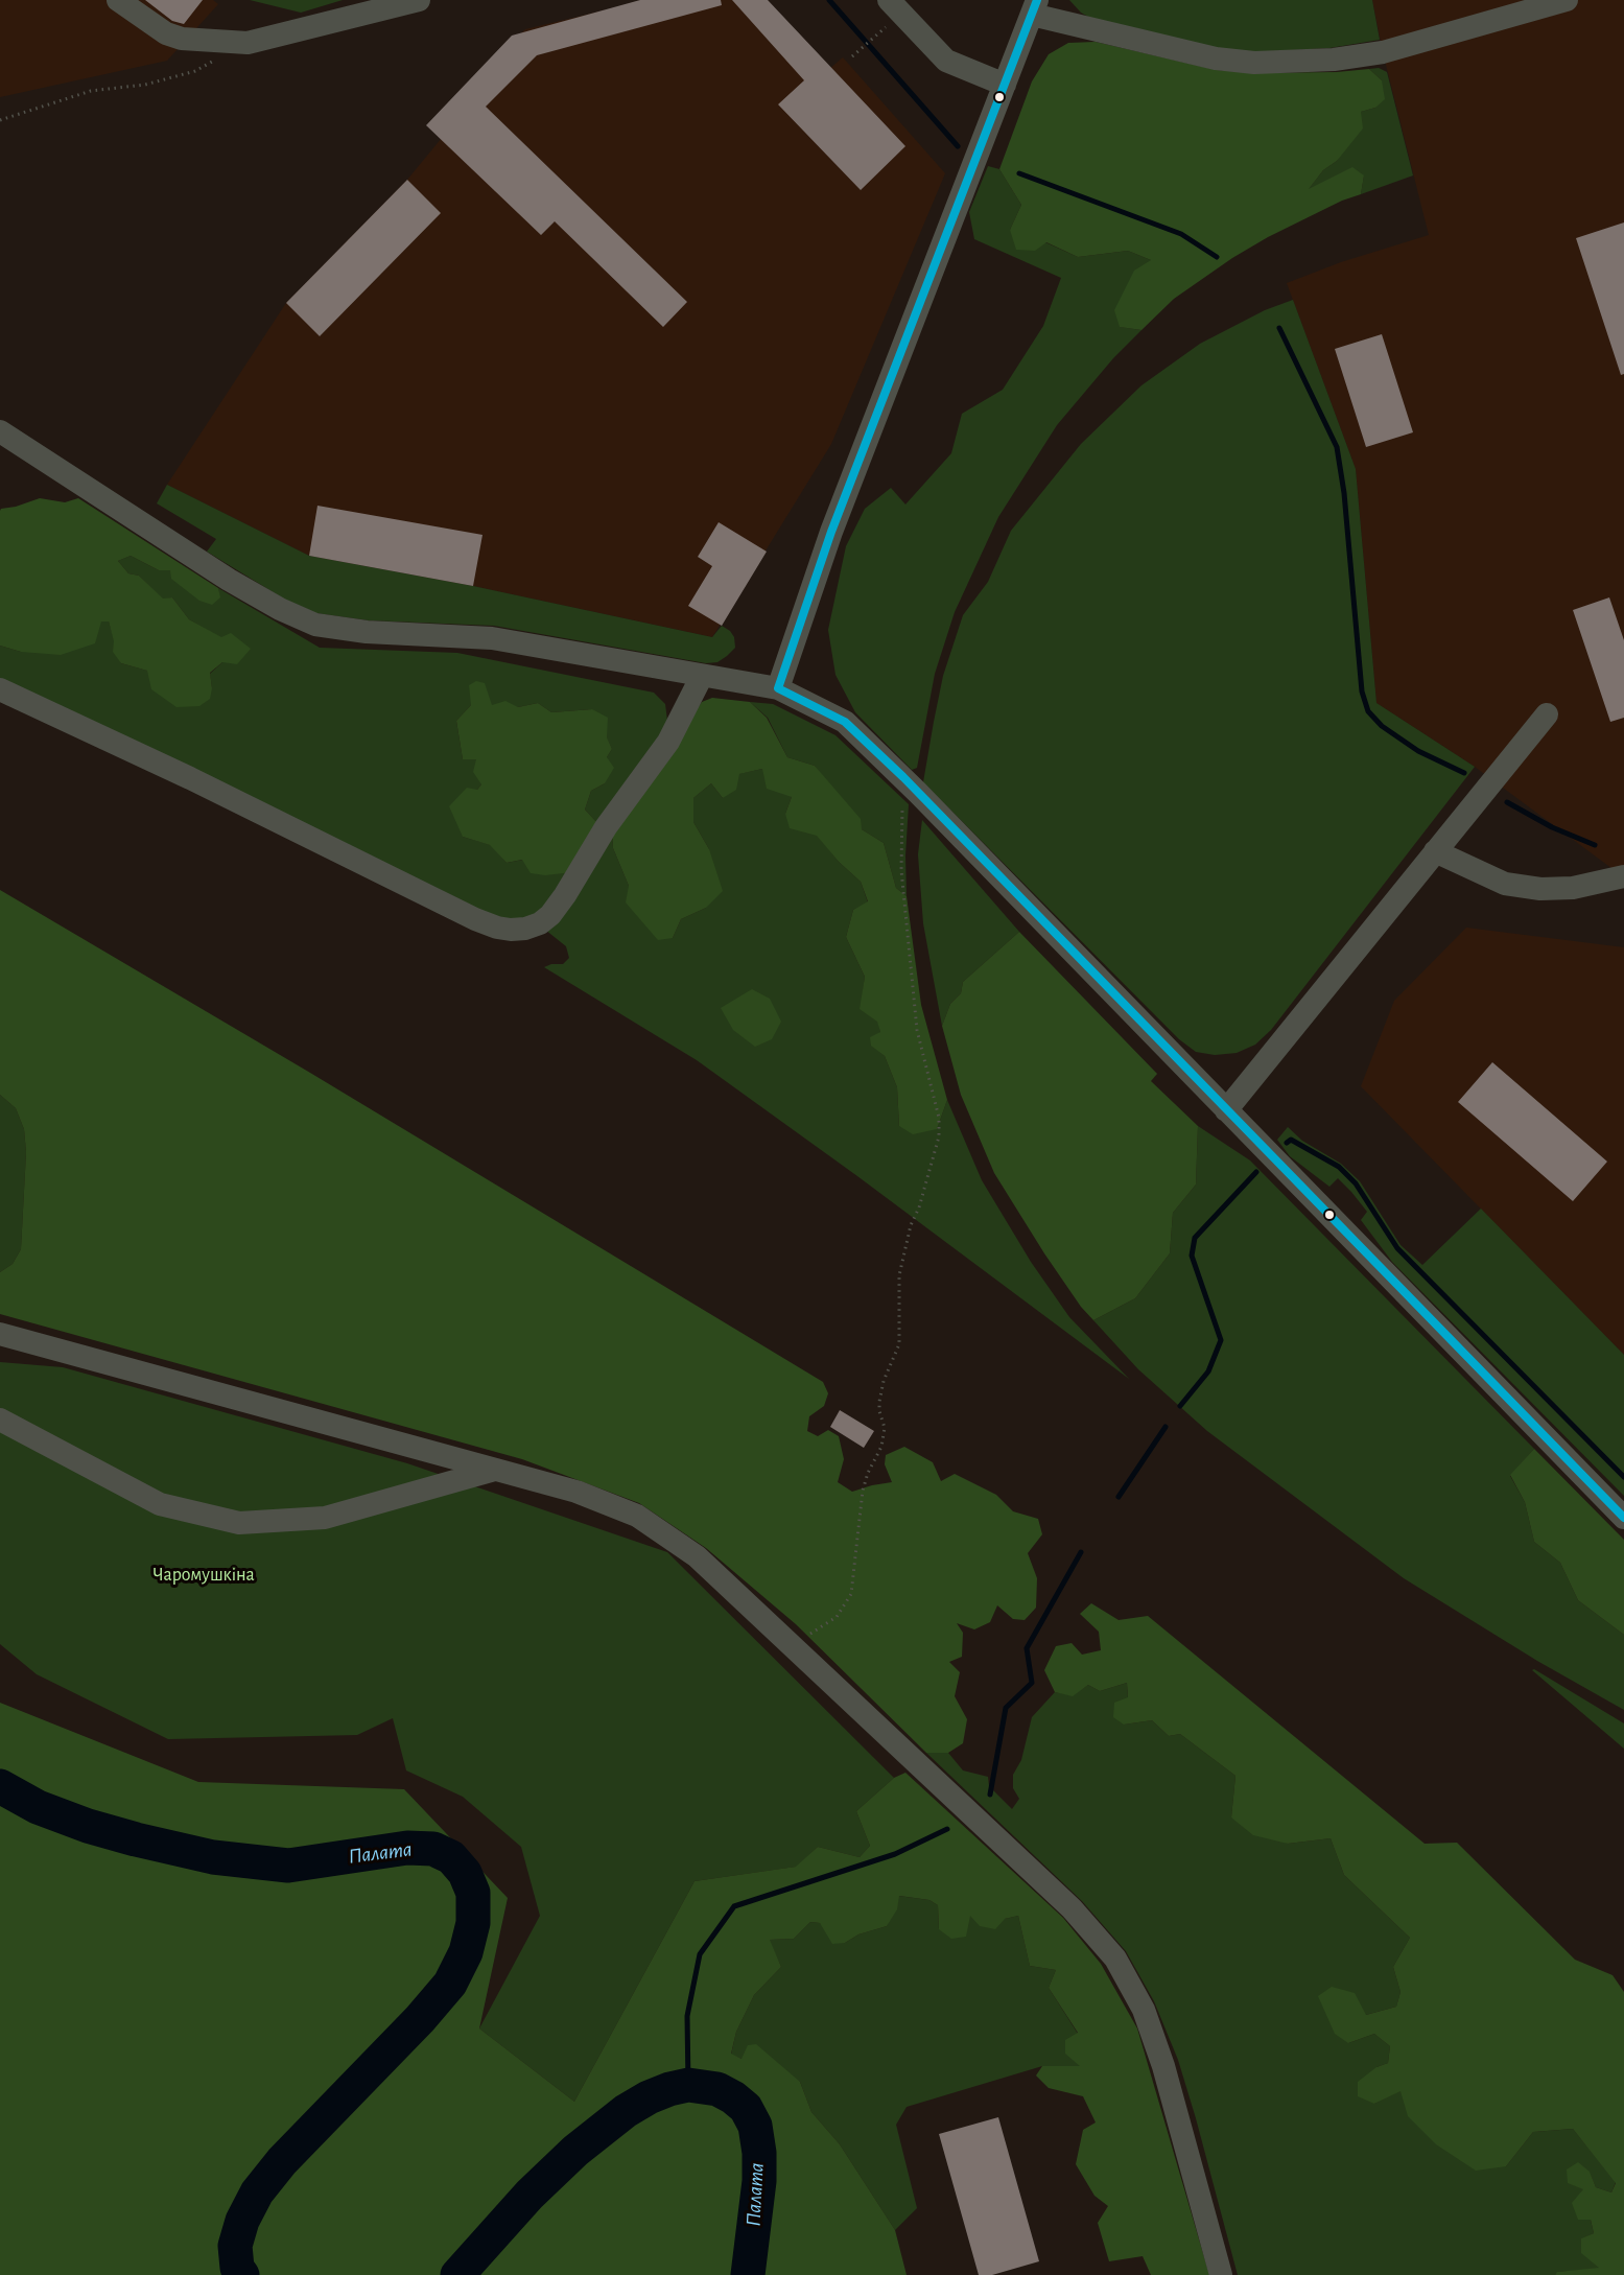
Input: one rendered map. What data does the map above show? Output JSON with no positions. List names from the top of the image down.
{
  "water": ["Палата"],
  "parks": ["Чаромушкіна"]
}
